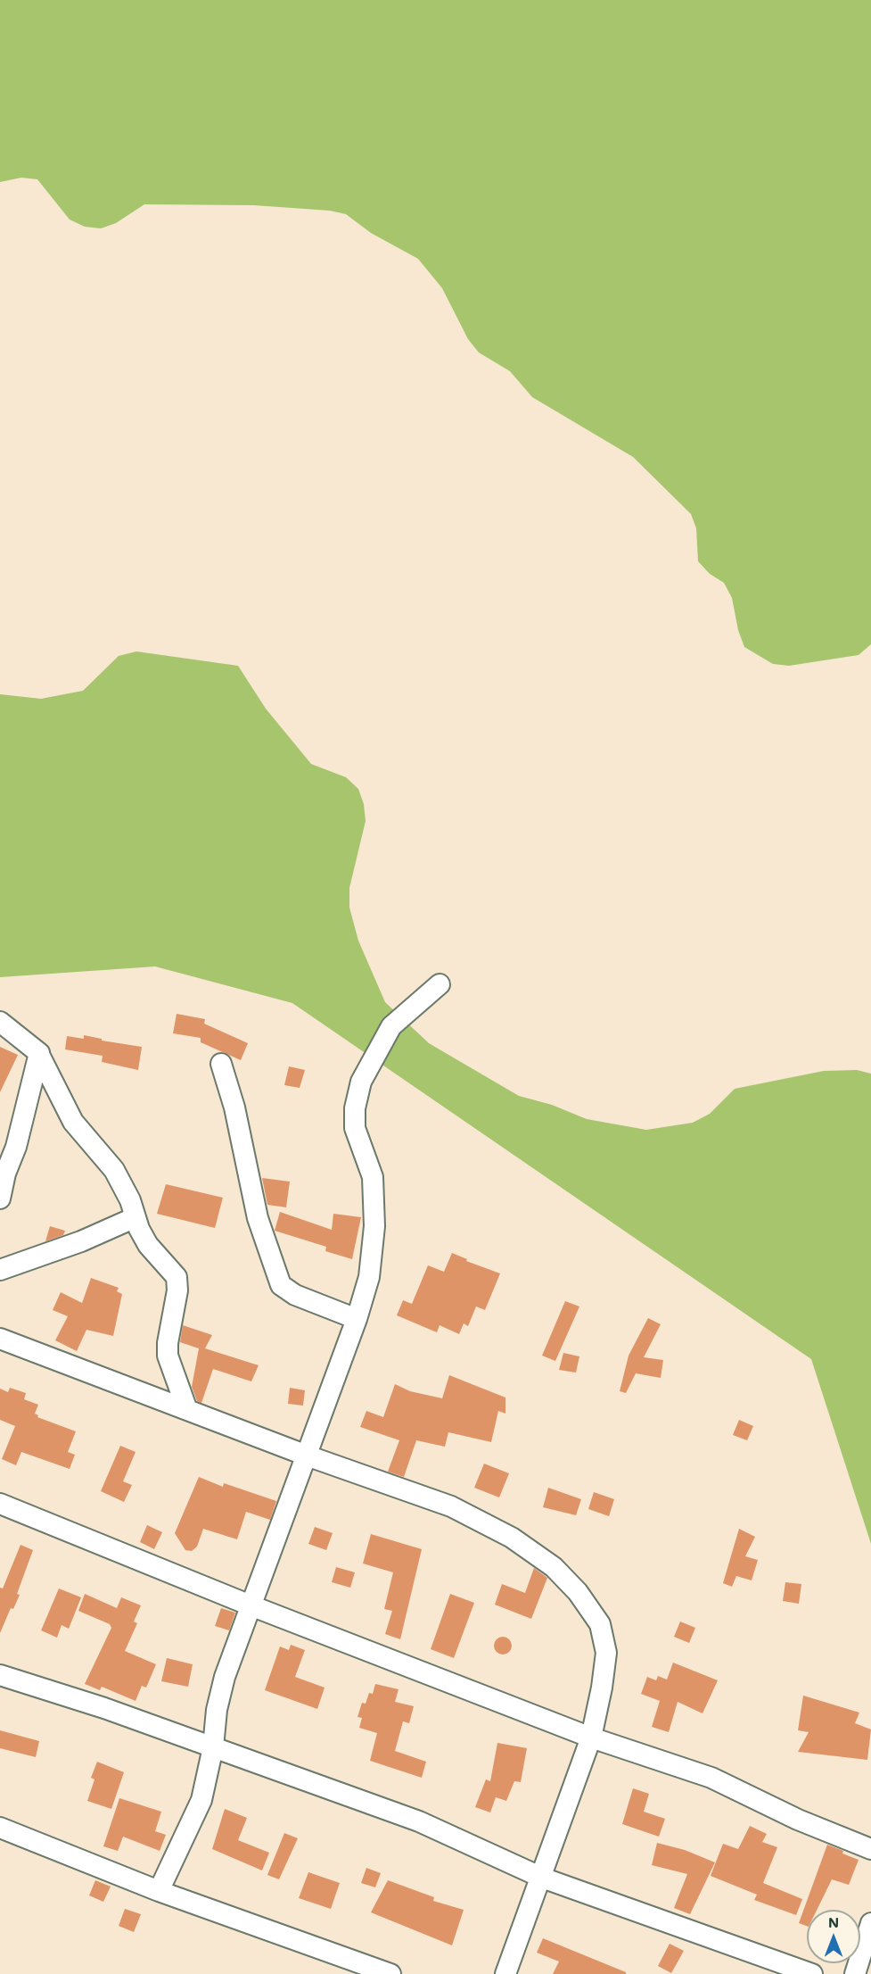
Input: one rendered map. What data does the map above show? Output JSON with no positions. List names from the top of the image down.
{
  "north": "top"
}
